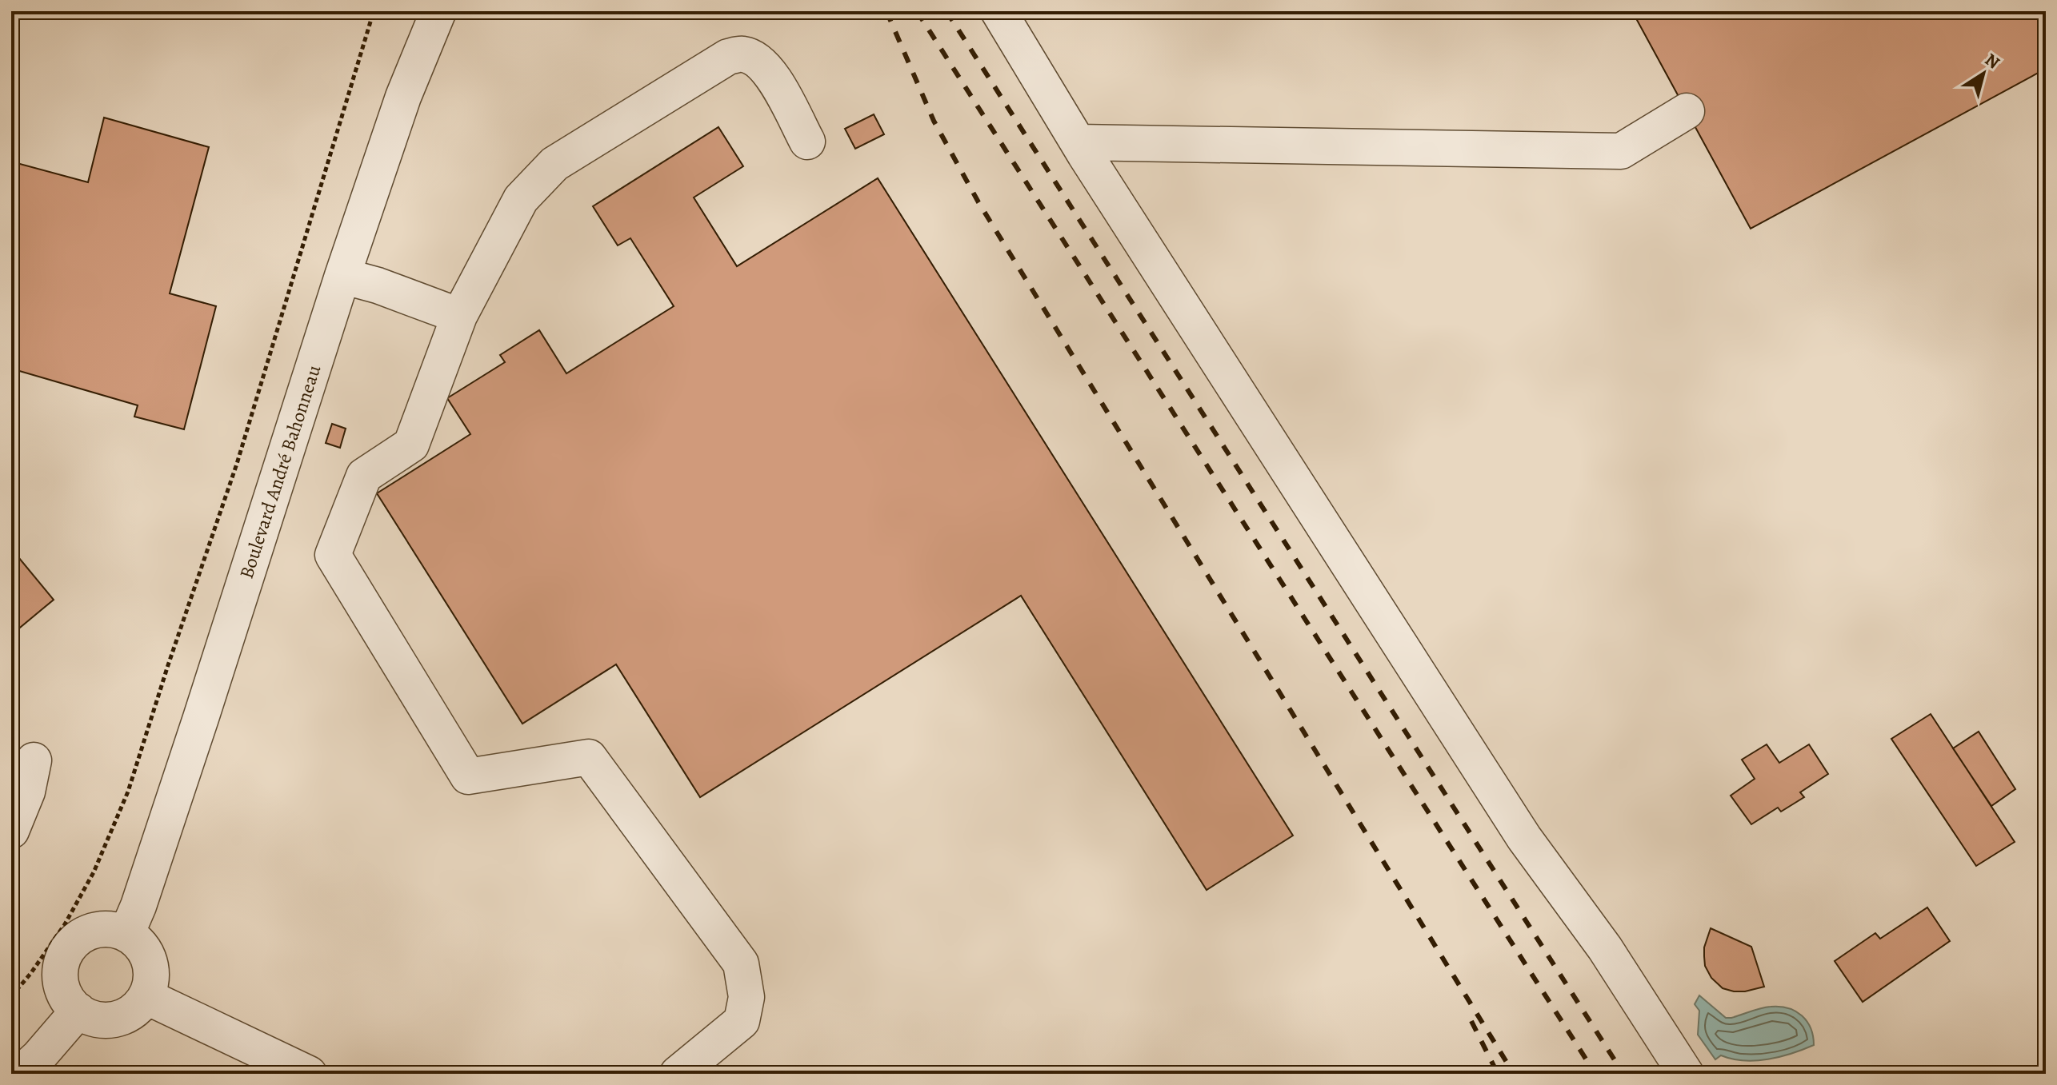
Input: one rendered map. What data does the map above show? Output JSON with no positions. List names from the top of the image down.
{
  "streets": {
    "street": ["Boulevard André Bahonneau"]
  },
  "north": "top right"
}
